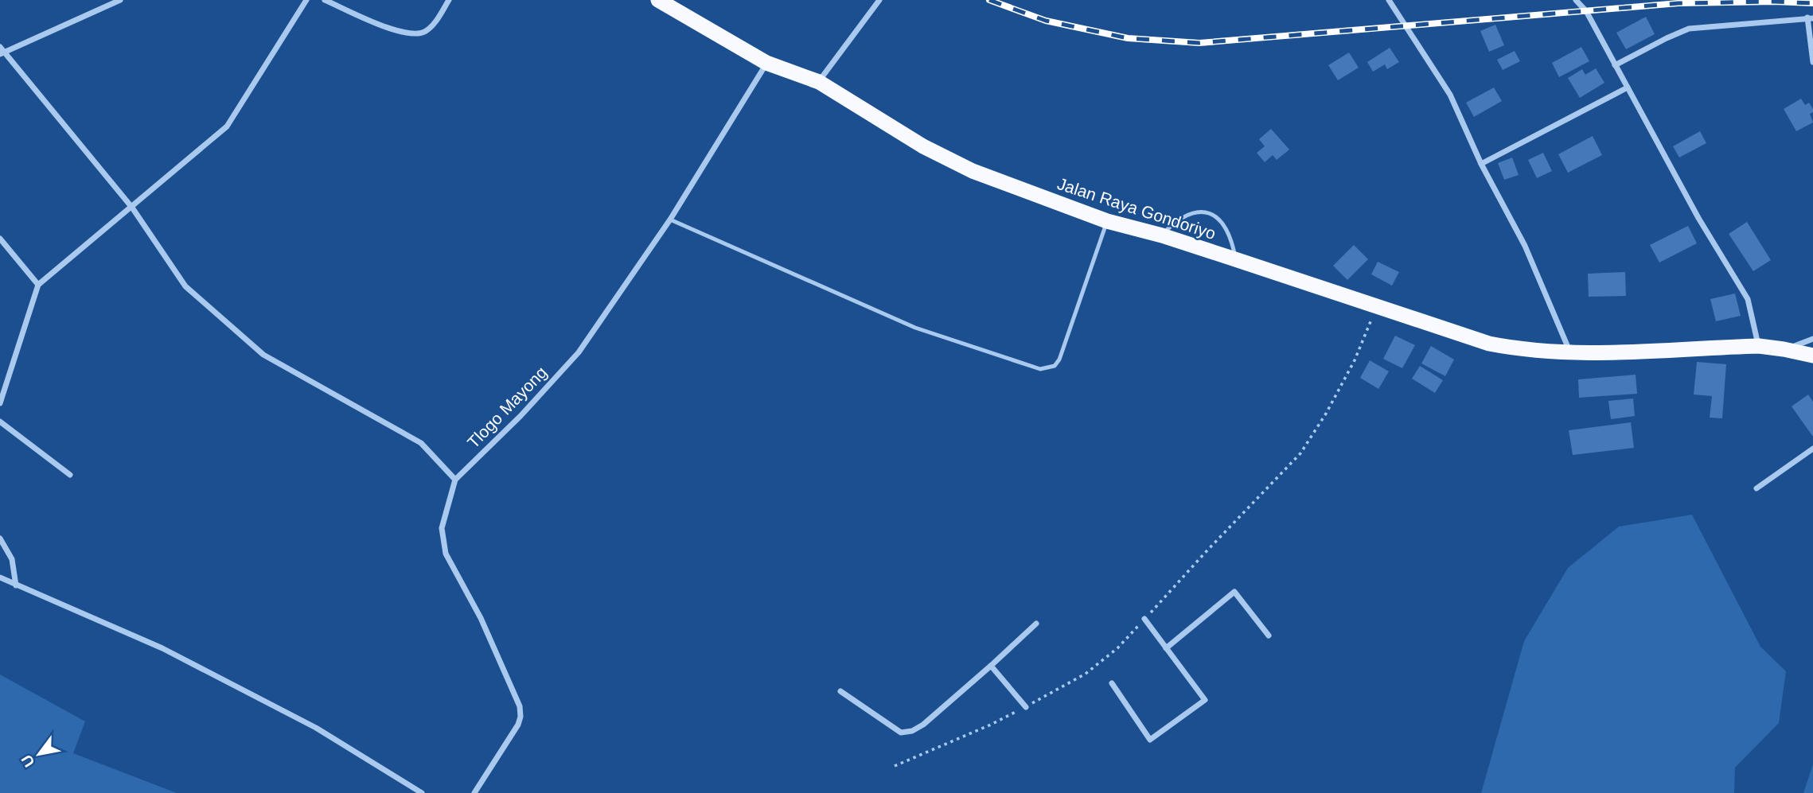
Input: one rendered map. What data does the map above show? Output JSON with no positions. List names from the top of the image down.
{
  "streets": {
    "highway": ["Jalan Raya Gondoriyo"],
    "street": ["Tlogo Mayong"]
  },
  "crossings": [
    ["Jalan Raya Gondoriyo", "Tlogo Mayong"]
  ],
  "north": "bottom left"
}
